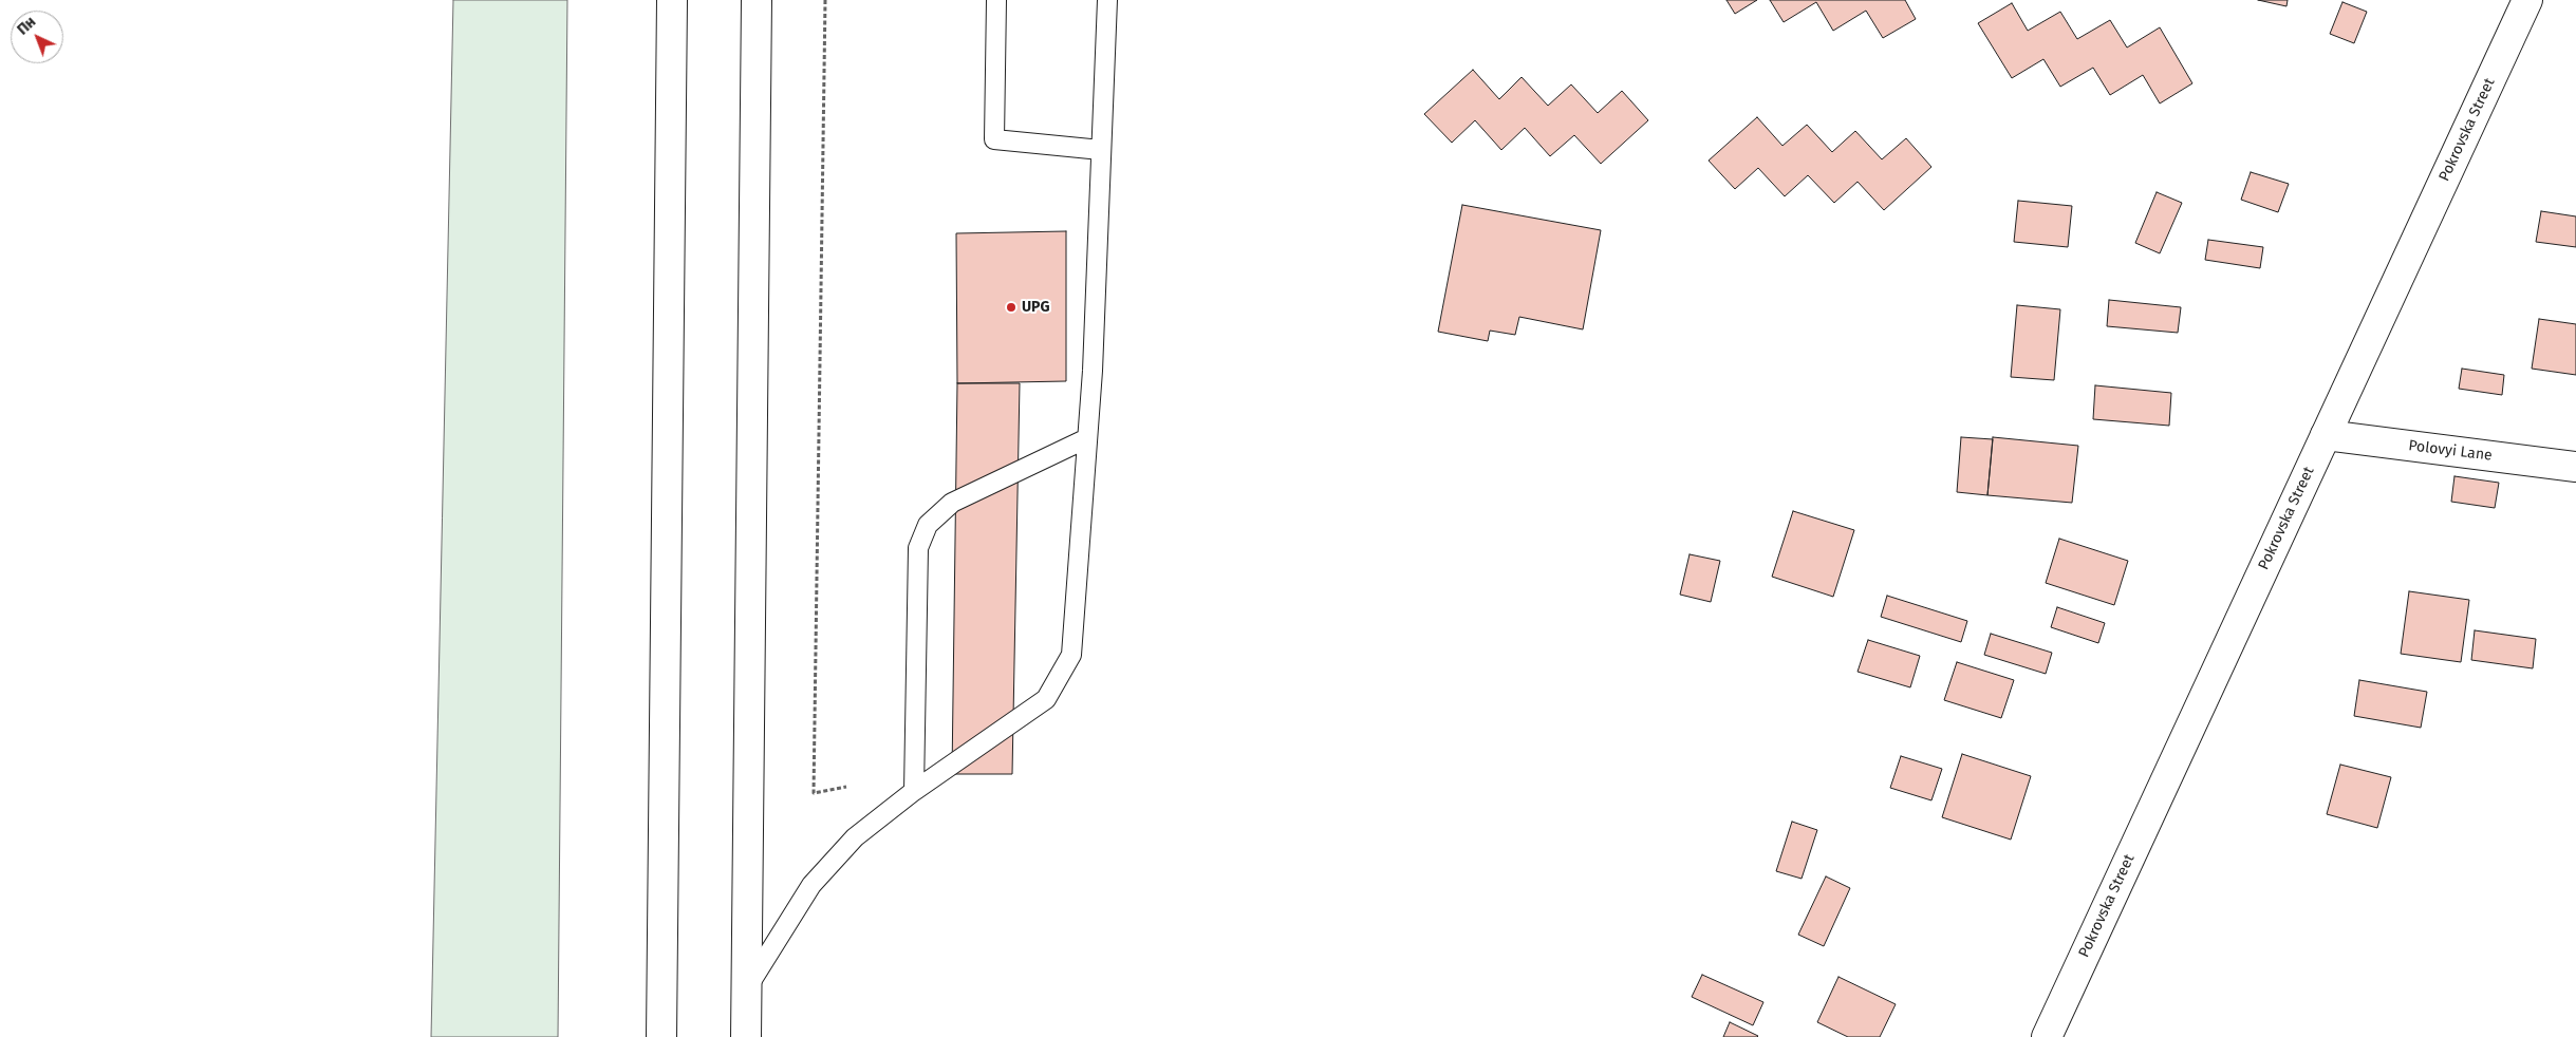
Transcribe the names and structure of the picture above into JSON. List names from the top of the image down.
{
  "streets": {
    "main road": ["Pokrovska Street", "Polovyi Lane"]
  },
  "crossings": [
    ["Pokrovska Street", "Polovyi Lane"]
  ],
  "places": ["UPG"],
  "north": "top left"
}
